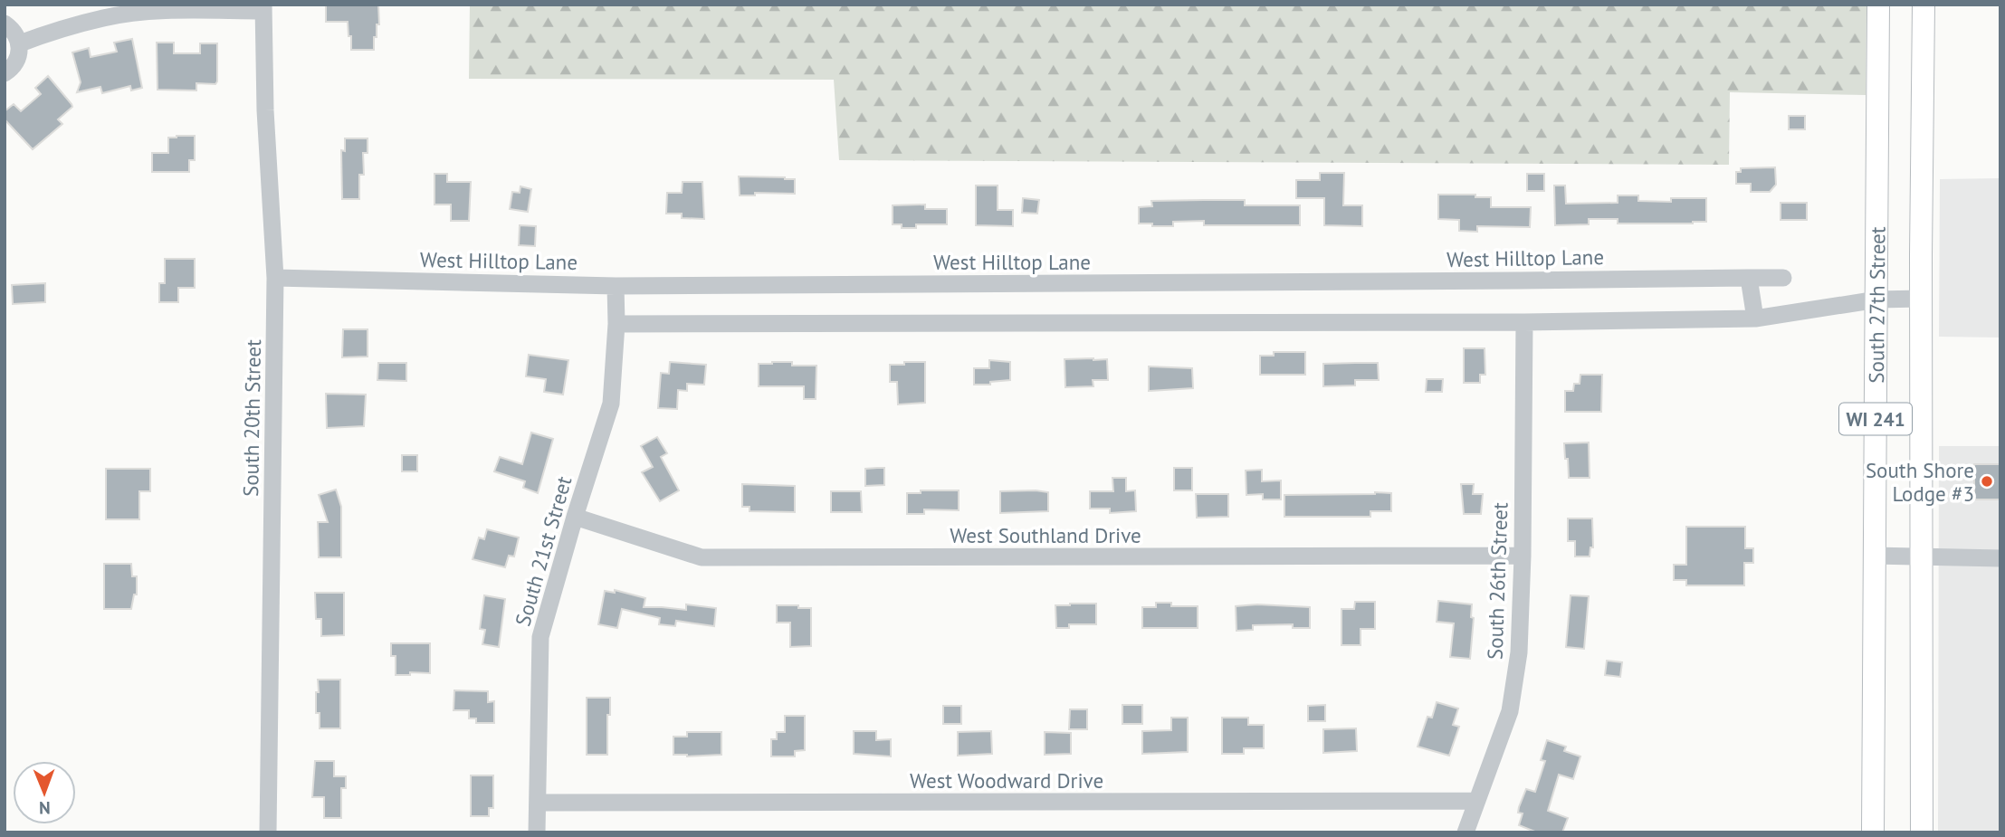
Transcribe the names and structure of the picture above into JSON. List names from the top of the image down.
{
  "streets": {
    "main road": ["South 27th Street", "WI 241"],
    "street": [
      "West Hilltop Lane",
      "South 20th Street",
      "West Southland Drive",
      "South 21st Street",
      "South 26th Street",
      "West Woodward Drive"
    ]
  },
  "crossings": [
    ["West Hilltop Lane", "South 20th Street"],
    ["West Hilltop Lane", "South 21st Street"],
    ["West Southland Drive", "South 21st Street"],
    ["West Southland Drive", "South 26th Street"],
    ["South 21st Street", "West Woodward Drive"],
    ["South 26th Street", "West Woodward Drive"]
  ],
  "places": ["South Shore Lodge #3"],
  "north": "bottom"
}
